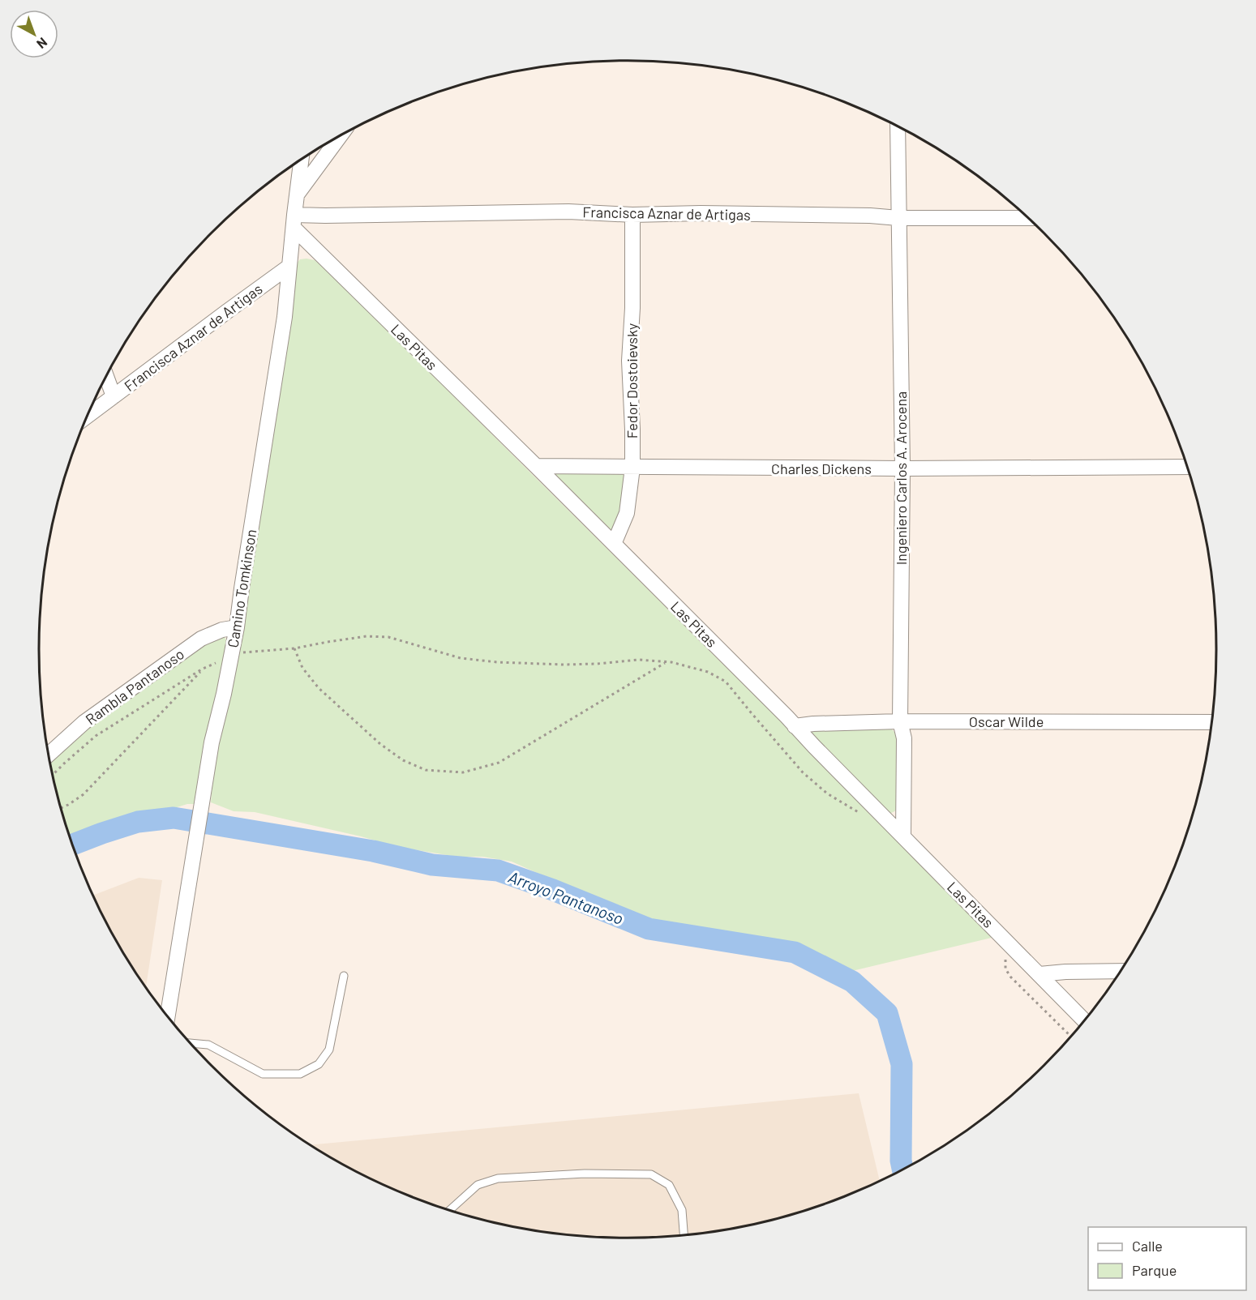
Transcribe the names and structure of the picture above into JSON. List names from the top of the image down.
{
  "streets": {
    "street": [
      "Francisca Aznar de Artigas",
      "Las Pitas",
      "Fedor Dostoievsky",
      "Charles Dickens",
      "Ingeniero Carlos A. Arocena",
      "Camino Tomkinson",
      "Rambla Pantanoso",
      "Oscar Wilde"
    ]
  },
  "crossings": [
    ["Francisca Aznar de Artigas", "Las Pitas"],
    ["Francisca Aznar de Artigas", "Fedor Dostoievsky"],
    ["Francisca Aznar de Artigas", "Ingeniero Carlos A. Arocena"],
    ["Francisca Aznar de Artigas", "Camino Tomkinson"],
    ["Las Pitas", "Fedor Dostoievsky"],
    ["Las Pitas", "Charles Dickens"],
    ["Las Pitas", "Ingeniero Carlos A. Arocena"],
    ["Las Pitas", "Camino Tomkinson"],
    ["Las Pitas", "Oscar Wilde"],
    ["Fedor Dostoievsky", "Charles Dickens"],
    ["Charles Dickens", "Ingeniero Carlos A. Arocena"],
    ["Ingeniero Carlos A. Arocena", "Oscar Wilde"],
    ["Camino Tomkinson", "Rambla Pantanoso"]
  ],
  "water": ["Arroyo Pantanoso"],
  "legend": ["Calle", "Parque"],
  "north": "bottom right"
}
